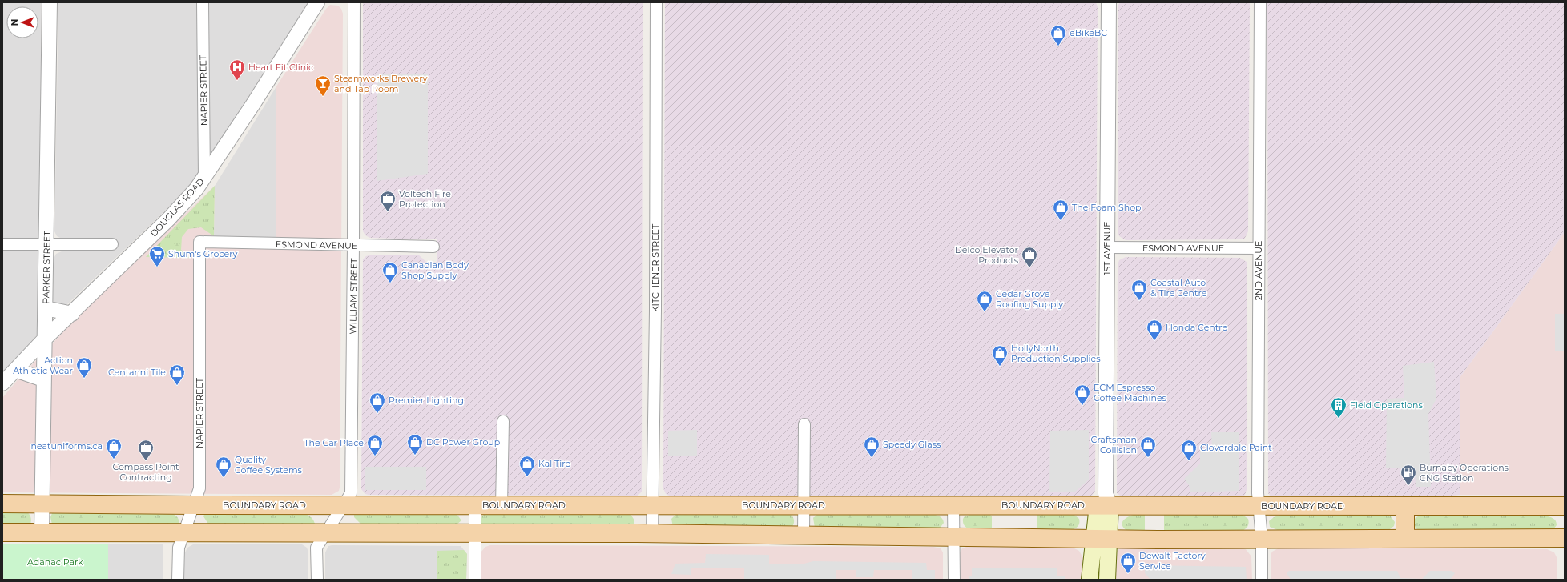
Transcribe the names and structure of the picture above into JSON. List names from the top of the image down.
{
  "streets": {
    "main road": ["BOUNDARY ROAD"],
    "street": [
      "NAPIER STREET",
      "DOUGLAS ROAD",
      "ESMOND AVENUE",
      "1ST AVENUE",
      "PARKER STREET",
      "KITCHENER STREET",
      "2ND AVENUE",
      "WILLIAM STREET"
    ]
  },
  "crossings": [
    ["NAPIER STREET", "DOUGLAS ROAD"],
    ["NAPIER STREET", "ESMOND AVENUE"],
    ["NAPIER STREET", "BOUNDARY ROAD"],
    ["DOUGLAS ROAD", "PARKER STREET"],
    ["ESMOND AVENUE", "1ST AVENUE"],
    ["ESMOND AVENUE", "2ND AVENUE"],
    ["ESMOND AVENUE", "WILLIAM STREET"],
    ["1ST AVENUE", "BOUNDARY ROAD"],
    ["PARKER STREET", "BOUNDARY ROAD"],
    ["KITCHENER STREET", "BOUNDARY ROAD"],
    ["2ND AVENUE", "BOUNDARY ROAD"],
    ["WILLIAM STREET", "BOUNDARY ROAD"]
  ],
  "parks": ["Adanac Park"],
  "places": {
    "shop": [
      "eBikeBC",
      "The Foam Shop",
      "Canadian Body Shop Supply",
      "Coastal Auto & Tire Centre",
      "Cedar Grove Roofing Supply",
      "Honda Centre",
      "HollyNorth Production Supplies",
      "Action Athletic Wear",
      "Centanni Tile",
      "ECM Espresso Coffee Machines",
      "Premier Lighting",
      "DC Power Group",
      "The Car Place",
      "Speedy Glass",
      "Craftsman Collision",
      "neatuniforms.ca",
      "Cloverdale Paint",
      "Kal Tire",
      "Quality Coffee Systems",
      "Dewalt Factory Service"
    ],
    "hospital": ["Heart Fit Clinic"],
    "bar": ["Steamworks Brewery and Tap Room"],
    "office": ["Voltech Fire Protection", "Delco Elevator Products", "Compass Point Contracting"],
    "supermarket": ["Shum's Grocery"],
    "building": ["Field Operations"],
    "fuel station": ["Burnaby Operations CNG Station"]
  },
  "north": "left"
}
